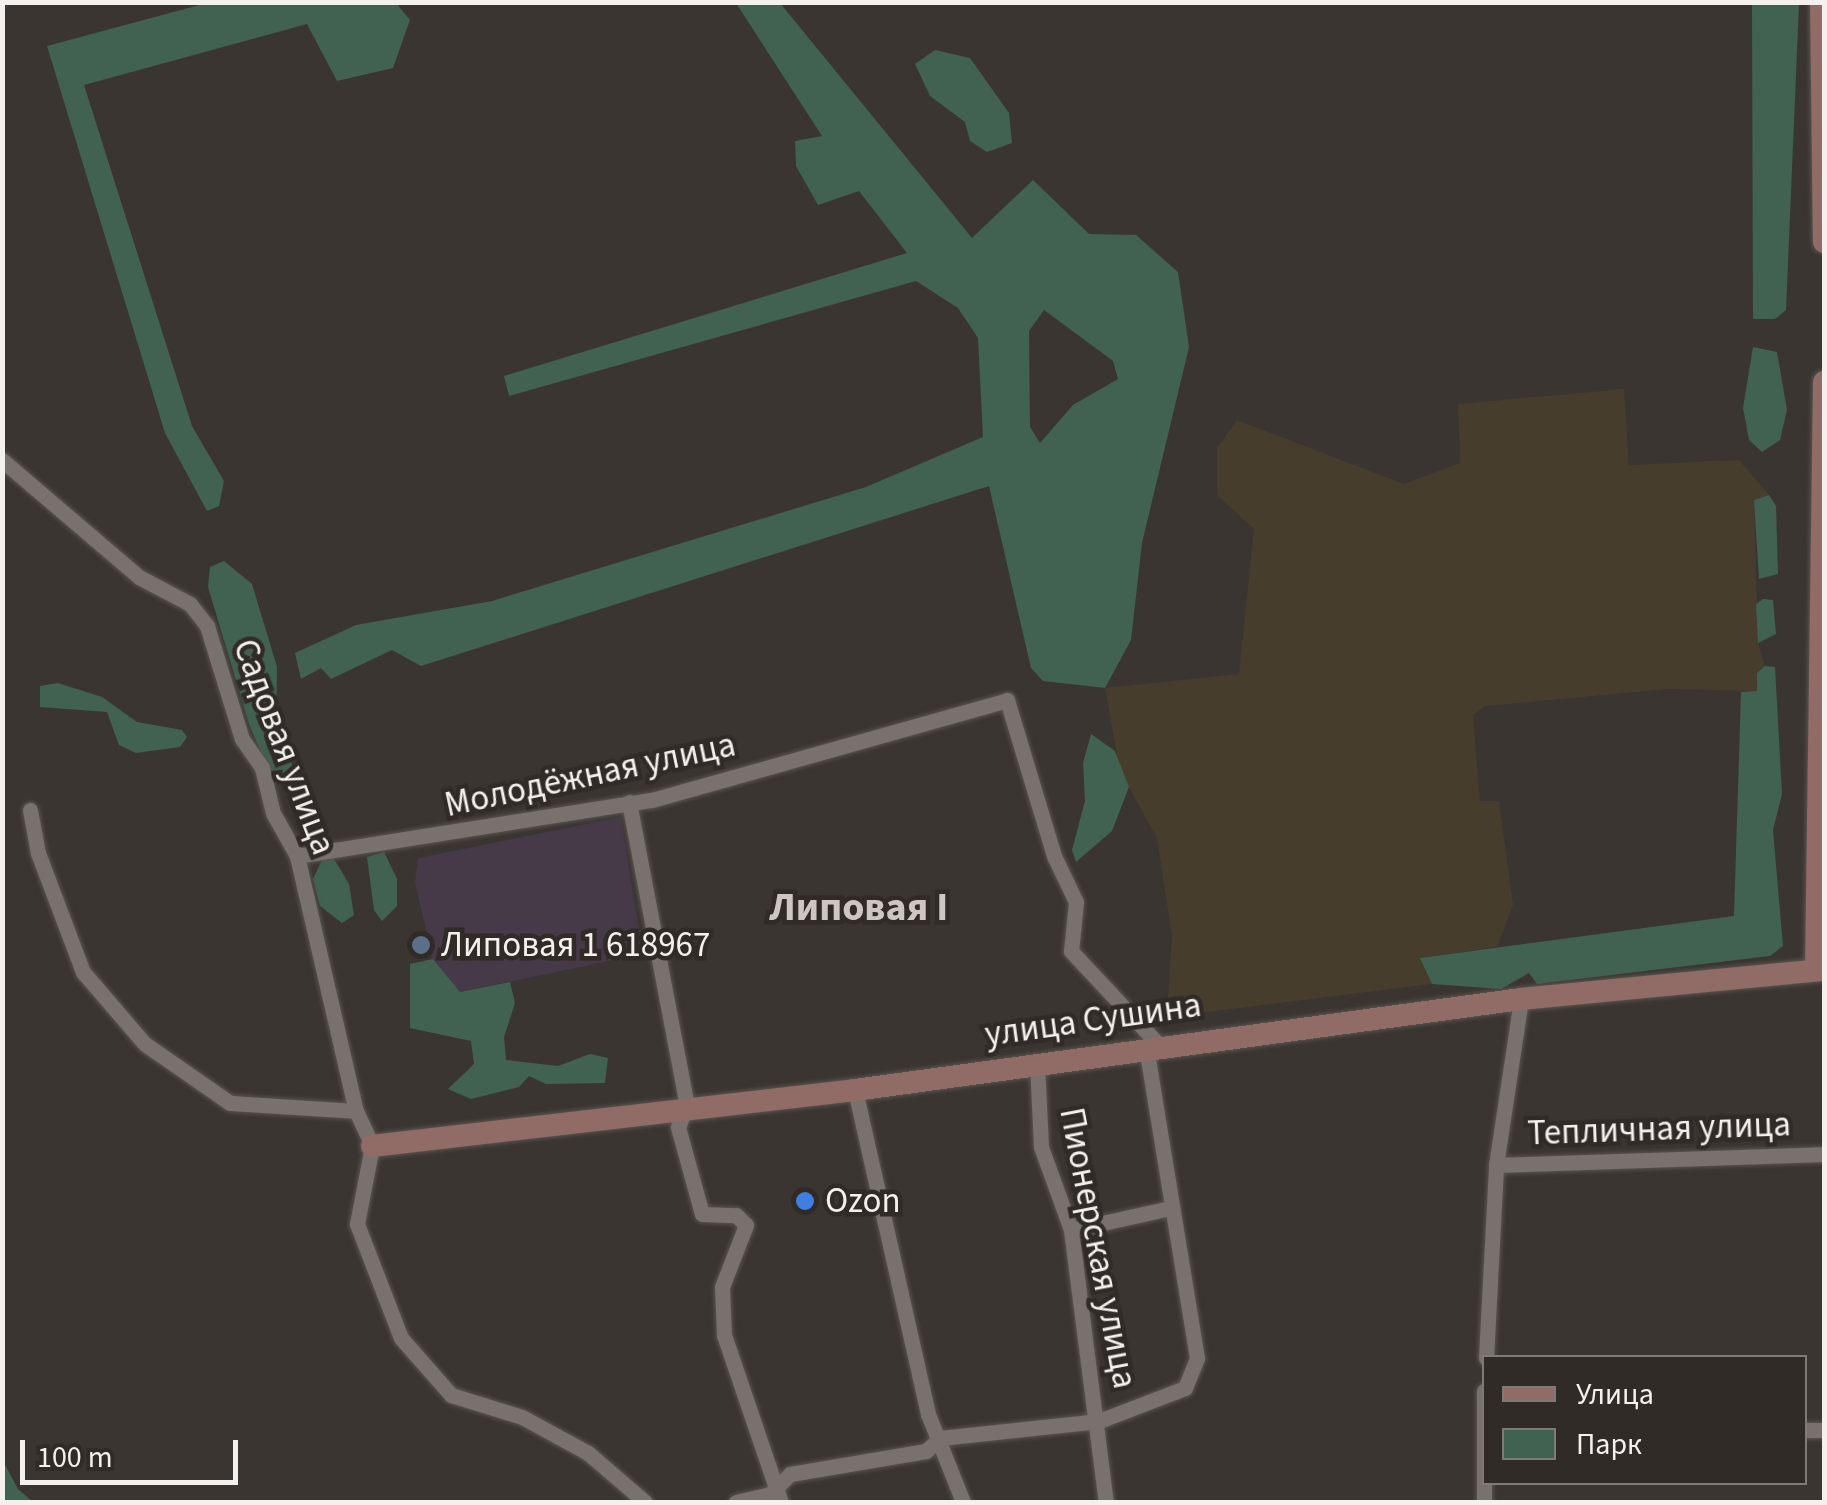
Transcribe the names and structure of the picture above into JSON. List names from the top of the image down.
{
  "streets": {
    "street": [
      "Садовая улица",
      "Молодёжная улица",
      "улица Сушина",
      "Тепличная улица",
      "Пионерская улица"
    ]
  },
  "crossings": [
    ["Садовая улица", "Молодёжная улица"],
    ["Садовая улица", "улица Сушина"],
    ["Молодёжная улица", "улица Сушина"],
    ["улица Сушина", "Пионерская улица"]
  ],
  "districts": ["Липовая I"],
  "places": ["Липовая 1 618967", "Ozon"],
  "legend": ["Улица", "Парк"],
  "scale_bar": "100 m"
}
